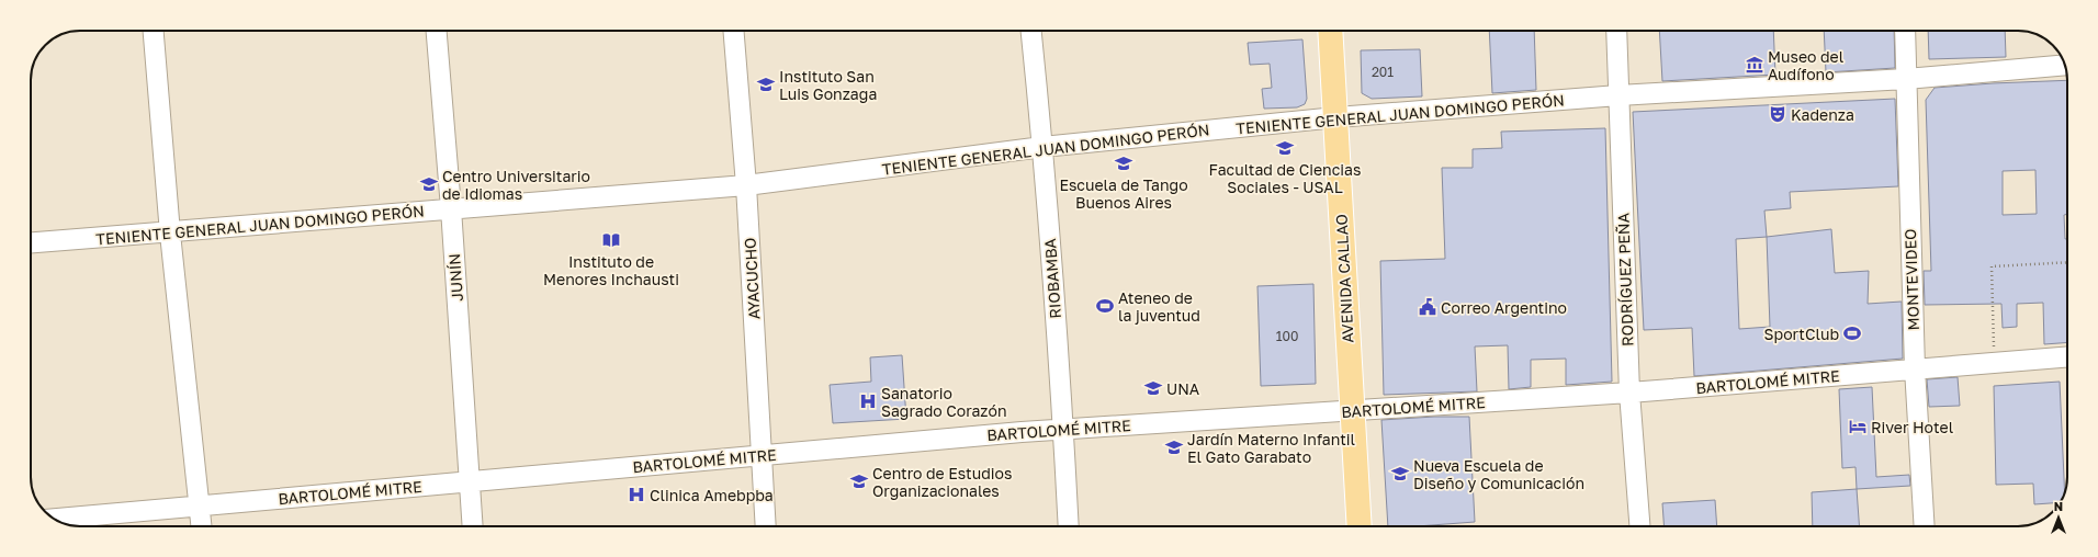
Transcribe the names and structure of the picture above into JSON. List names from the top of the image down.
{
  "streets": {
    "main road": ["AVENIDA CALLAO"],
    "street": [
      "TENIENTE GENERAL JUAN DOMINGO PERÓN",
      "JUNÍN",
      "AYACUCHO",
      "RIOBAMBA",
      "RODRÍGUEZ PEÑA",
      "MONTEVIDEO",
      "BARTOLOMÉ MITRE"
    ]
  },
  "crossings": [
    ["TENIENTE GENERAL JUAN DOMINGO PERÓN", "JUNÍN"],
    ["TENIENTE GENERAL JUAN DOMINGO PERÓN", "AYACUCHO"],
    ["TENIENTE GENERAL JUAN DOMINGO PERÓN", "RIOBAMBA"],
    ["TENIENTE GENERAL JUAN DOMINGO PERÓN", "AVENIDA CALLAO"],
    ["TENIENTE GENERAL JUAN DOMINGO PERÓN", "RODRÍGUEZ PEÑA"],
    ["TENIENTE GENERAL JUAN DOMINGO PERÓN", "MONTEVIDEO"],
    ["JUNÍN", "BARTOLOMÉ MITRE"],
    ["AYACUCHO", "BARTOLOMÉ MITRE"],
    ["RIOBAMBA", "BARTOLOMÉ MITRE"],
    ["AVENIDA CALLAO", "BARTOLOMÉ MITRE"],
    ["RODRÍGUEZ PEÑA", "BARTOLOMÉ MITRE"],
    ["MONTEVIDEO", "BARTOLOMÉ MITRE"]
  ],
  "places": {
    "museum": ["Museo del Audífono"],
    "school or university": [
      "Instituto San Luis Gonzaga",
      "Facultad de Ciencias Sociales - USAL",
      "Escuela de Tango Buenos Aires",
      "Centro Universitario de Idiomas",
      "UNA",
      "Jardín Materno Infantil El Gato Garabato",
      "Nueva Escuela de Diseño y Comunicación",
      "Centro de Estudios Organizacionales"
    ],
    "theatre": ["Kadenza"],
    "library": ["Instituto de Menores Inchausti"],
    "sports": ["Ateneo de la juventud", "SportClub"],
    "public building": ["Correo Argentino"],
    "hospital": ["Sanatorio Sagrado Corazón", "Clinica Amebpba"],
    "hotel": ["River Hotel"]
  },
  "house_numbers": ["201", "100"],
  "north": "top"
}
